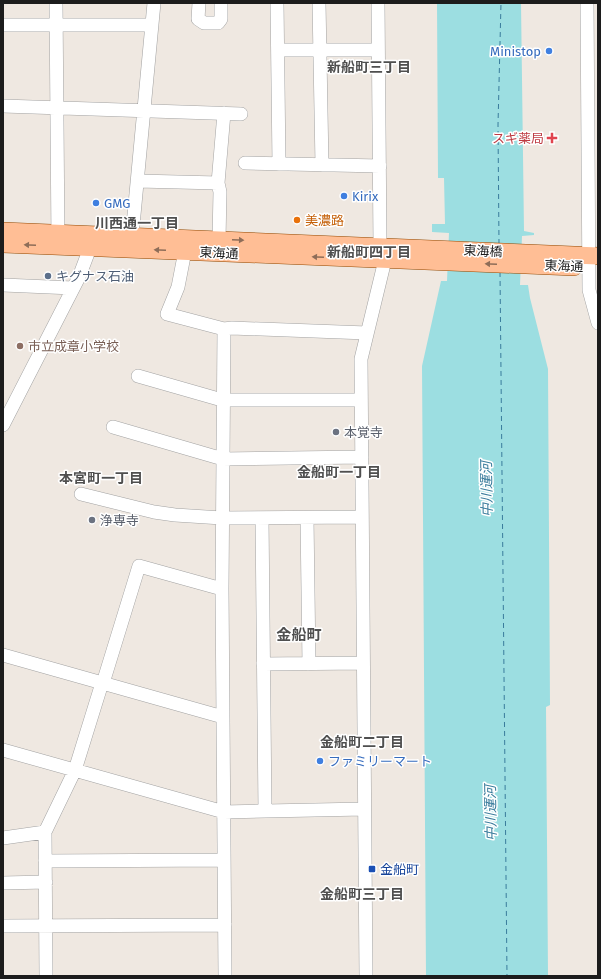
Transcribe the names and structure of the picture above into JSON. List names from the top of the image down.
{
  "streets": {
    "main road": ["東海橋", "東海通"]
  },
  "crossings": [
    ["東海橋", "東海通"]
  ],
  "districts": [
    "新船町三丁目",
    "川西通一丁目",
    "新船町四丁目",
    "金船町一丁目",
    "本宮町一丁目",
    "金船町",
    "金船町二丁目",
    "金船町三丁目"
  ],
  "water": ["中川運河"],
  "places": {
    "other": [
      "Ministop",
      "Kirix",
      "GMG",
      "美濃路",
      "キグナス石油",
      "市立成章小学校",
      "本覚寺",
      "浄専寺",
      "ファミリーマート"
    ],
    "health": ["スギ薬局"],
    "transit": ["金船町"]
  }
}
